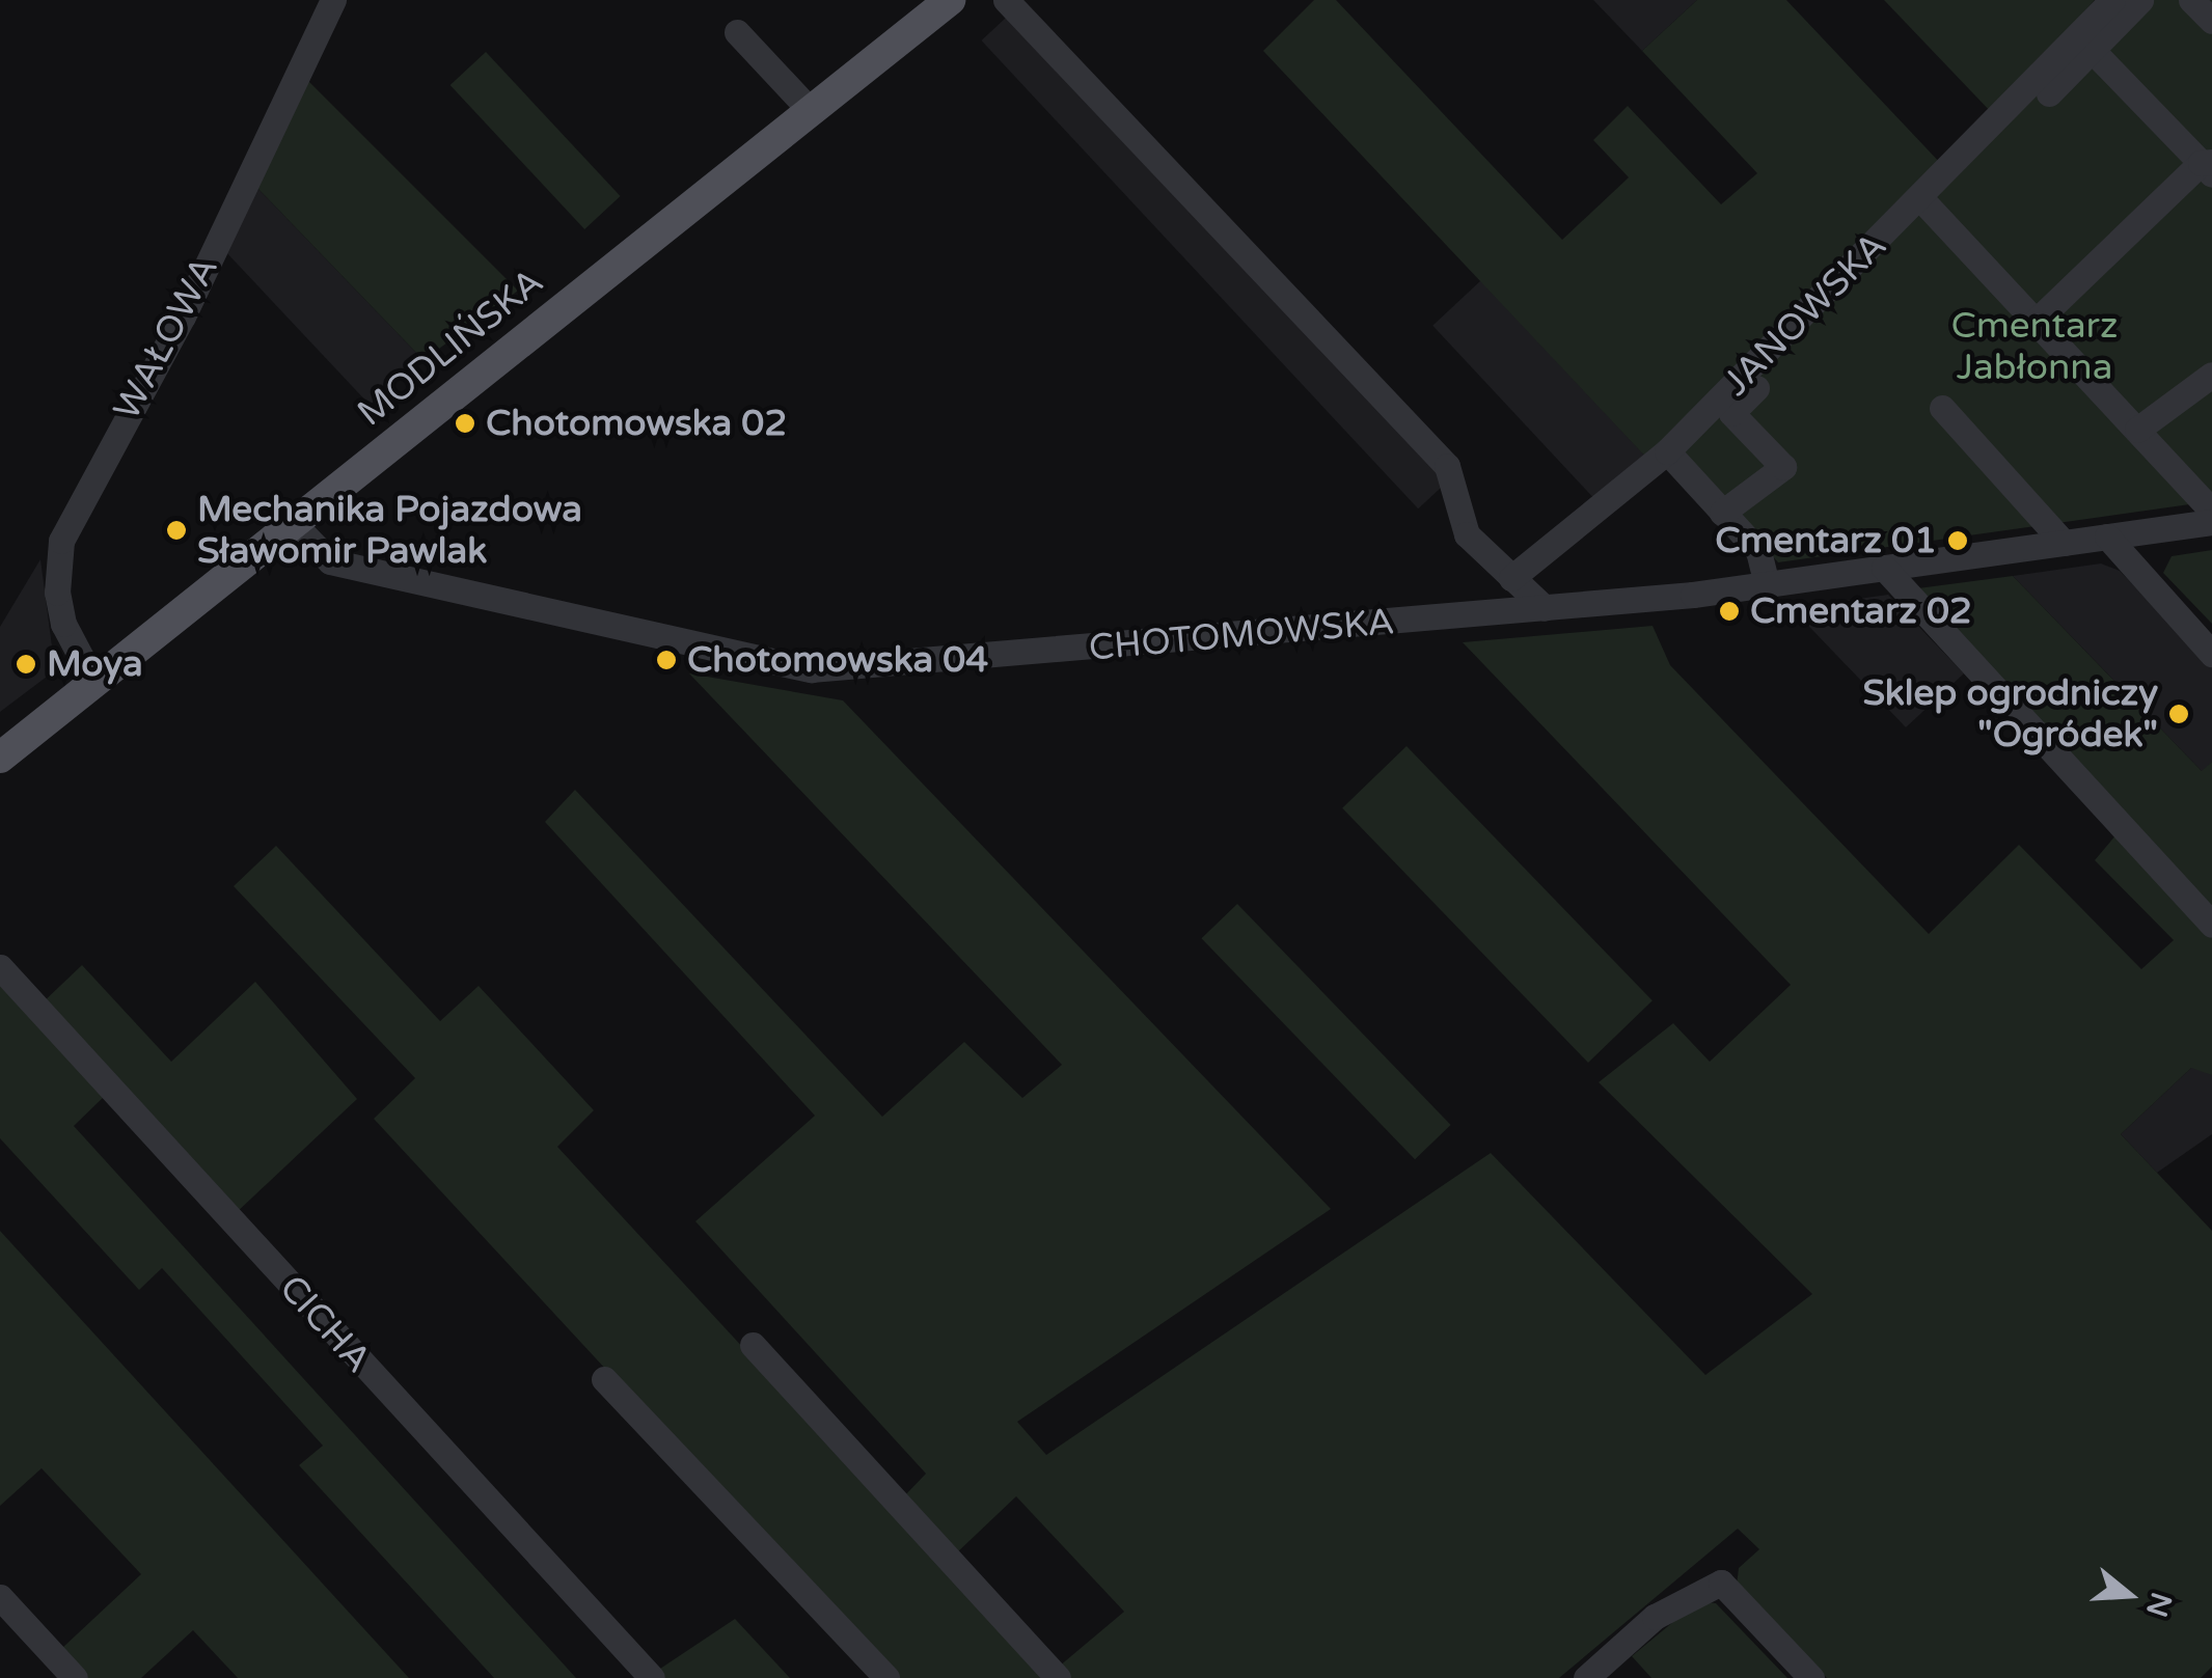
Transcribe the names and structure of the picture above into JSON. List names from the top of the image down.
{
  "streets": {
    "main road": ["MODLIŃSKA"],
    "street": [
      "JANOWSKA",
      "WAŁOWA",
      "CHOTOMOWSKA",
      "CICHA"
    ]
  },
  "crossings": [
    ["WAŁOWA", "MODLIŃSKA"],
    ["MODLIŃSKA", "CHOTOMOWSKA"]
  ],
  "parks": ["Cmentarz Jabłonna"],
  "places": [
    "Chotomowska 02",
    "Mechanika Pojazdowa Sławomir Pawlak",
    "Cmentarz 01",
    "Cmentarz 02",
    "Chotomowska 04",
    "Moya",
    "Sklep ogrodniczy \"Ogródek\""
  ],
  "north": "right"
}
